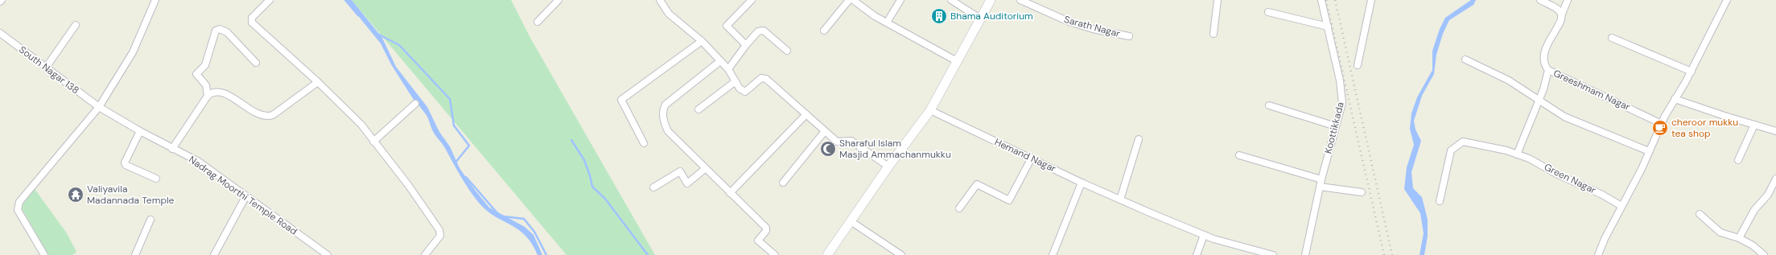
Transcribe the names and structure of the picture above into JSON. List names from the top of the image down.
{
  "streets": {
    "street": [
      "Sarath Nagar",
      "South Nagar 138",
      "Greeshmam Nagar",
      "Koottikkada",
      "Hemand Nagar",
      "Green Nagar",
      "Nadrag Moorthi Temple Road"
    ]
  },
  "crossings": [
    ["South Nagar 138", "Nadrag Moorthi Temple Road"]
  ],
  "places": {
    "building": ["Bhama Auditorium"],
    "cafe": ["cheroor mukku tea shop"],
    "mosque": ["Sharaful Islam Masjid Ammachanmukku"],
    "temple": ["Valiyavila Madannada Temple"]
  }
}
